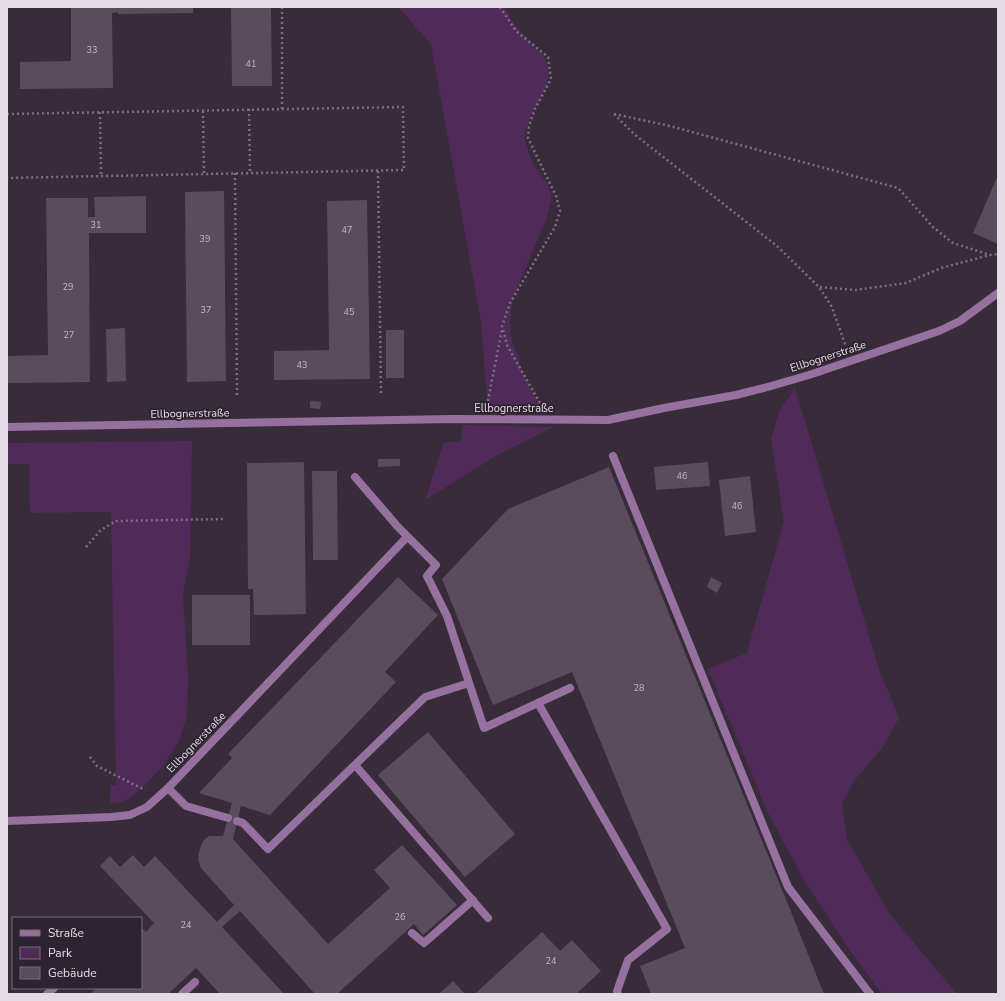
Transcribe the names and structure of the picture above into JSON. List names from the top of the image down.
{
  "streets": {
    "street": ["Ellbognerstraße"]
  },
  "house_numbers": [
    "33",
    "41",
    "31",
    "47",
    "39",
    "29",
    "37",
    "45",
    "27",
    "43",
    "46",
    "46",
    "28",
    "26",
    "24",
    "24"
  ],
  "legend": ["Straße", "Park", "Gebäude"]
}
